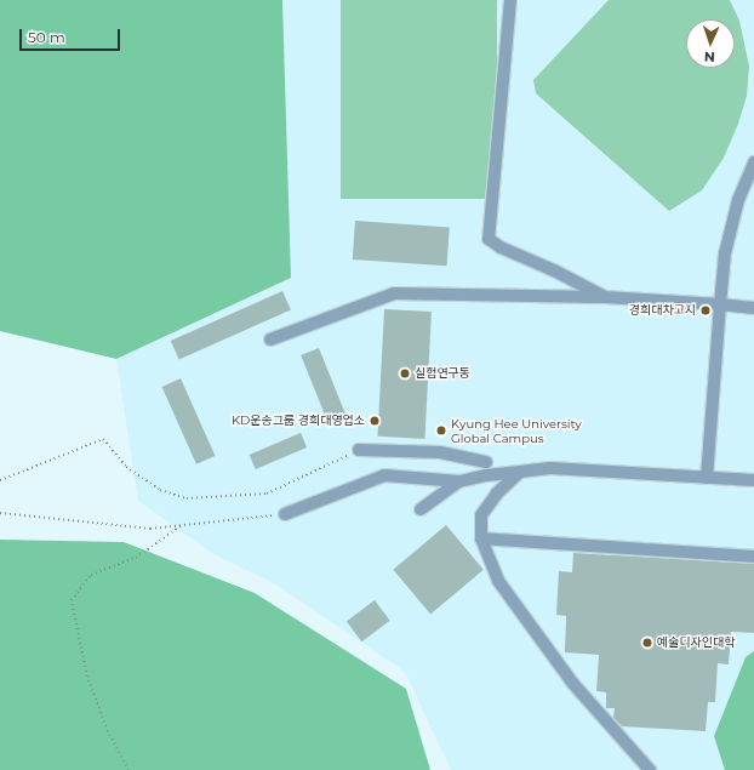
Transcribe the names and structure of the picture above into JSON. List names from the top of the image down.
{
  "places": [
    "경희대차고지",
    "실험연구동",
    "KD운송그룹 경희대영업소",
    "Kyung Hee University Global Campus",
    "예술디자인대학"
  ],
  "scale_bar": "50 m",
  "north": "bottom"
}
